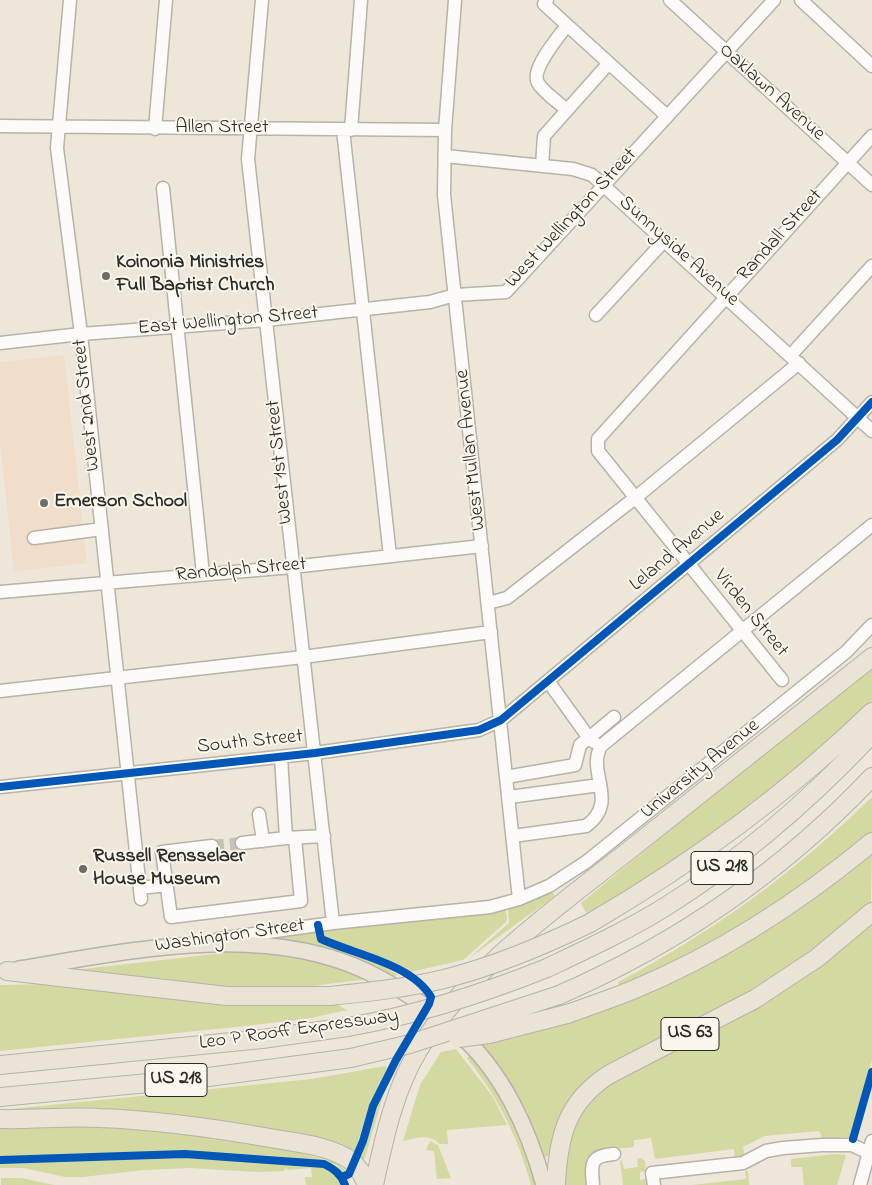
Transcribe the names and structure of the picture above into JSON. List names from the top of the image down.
{
  "streets": {
    "highway": ["US 218", "Leo P Rooff Expressway", "US 63"],
    "main road": ["Washington Street"],
    "street": [
      "Oaklawn Avenue",
      "Allen Street",
      "West Wellington Street",
      "Randall Street",
      "Sunnyside Avenue",
      "East Wellington Street",
      "West 2nd Street",
      "West Mullan Avenue",
      "West 1st Street",
      "Leland Avenue",
      "Randolph Street",
      "Virden Street",
      "South Street",
      "University Avenue"
    ]
  },
  "crossings": [
    ["Oaklawn Avenue", "West Wellington Street"],
    ["Oaklawn Avenue", "Randall Street"],
    ["Allen Street", "West 2nd Street"],
    ["Allen Street", "West Mullan Avenue"],
    ["Allen Street", "West 1st Street"],
    ["West Wellington Street", "Sunnyside Avenue"],
    ["West Wellington Street", "East Wellington Street"],
    ["West Wellington Street", "West Mullan Avenue"],
    ["Randall Street", "Sunnyside Avenue"],
    ["Randall Street", "Virden Street"],
    ["Sunnyside Avenue", "West Mullan Avenue"],
    ["Sunnyside Avenue", "Leland Avenue"],
    ["East Wellington Street", "West 2nd Street"],
    ["East Wellington Street", "West Mullan Avenue"],
    ["East Wellington Street", "West 1st Street"],
    ["West 2nd Street", "Randolph Street"],
    ["West 2nd Street", "South Street"],
    ["West Mullan Avenue", "Leland Avenue"],
    ["West Mullan Avenue", "Randolph Street"],
    ["West Mullan Avenue", "South Street"],
    ["West Mullan Avenue", "University Avenue"],
    ["West Mullan Avenue", "Washington Street"],
    ["West 1st Street", "Randolph Street"],
    ["West 1st Street", "South Street"],
    ["West 1st Street", "Washington Street"],
    ["Leland Avenue", "Virden Street"],
    ["Leland Avenue", "South Street"],
    ["University Avenue", "Washington Street"]
  ],
  "places": ["Koinonia Ministries Full Baptist Church", "Emerson School", "Russell Rensselaer House Museum"]
}
